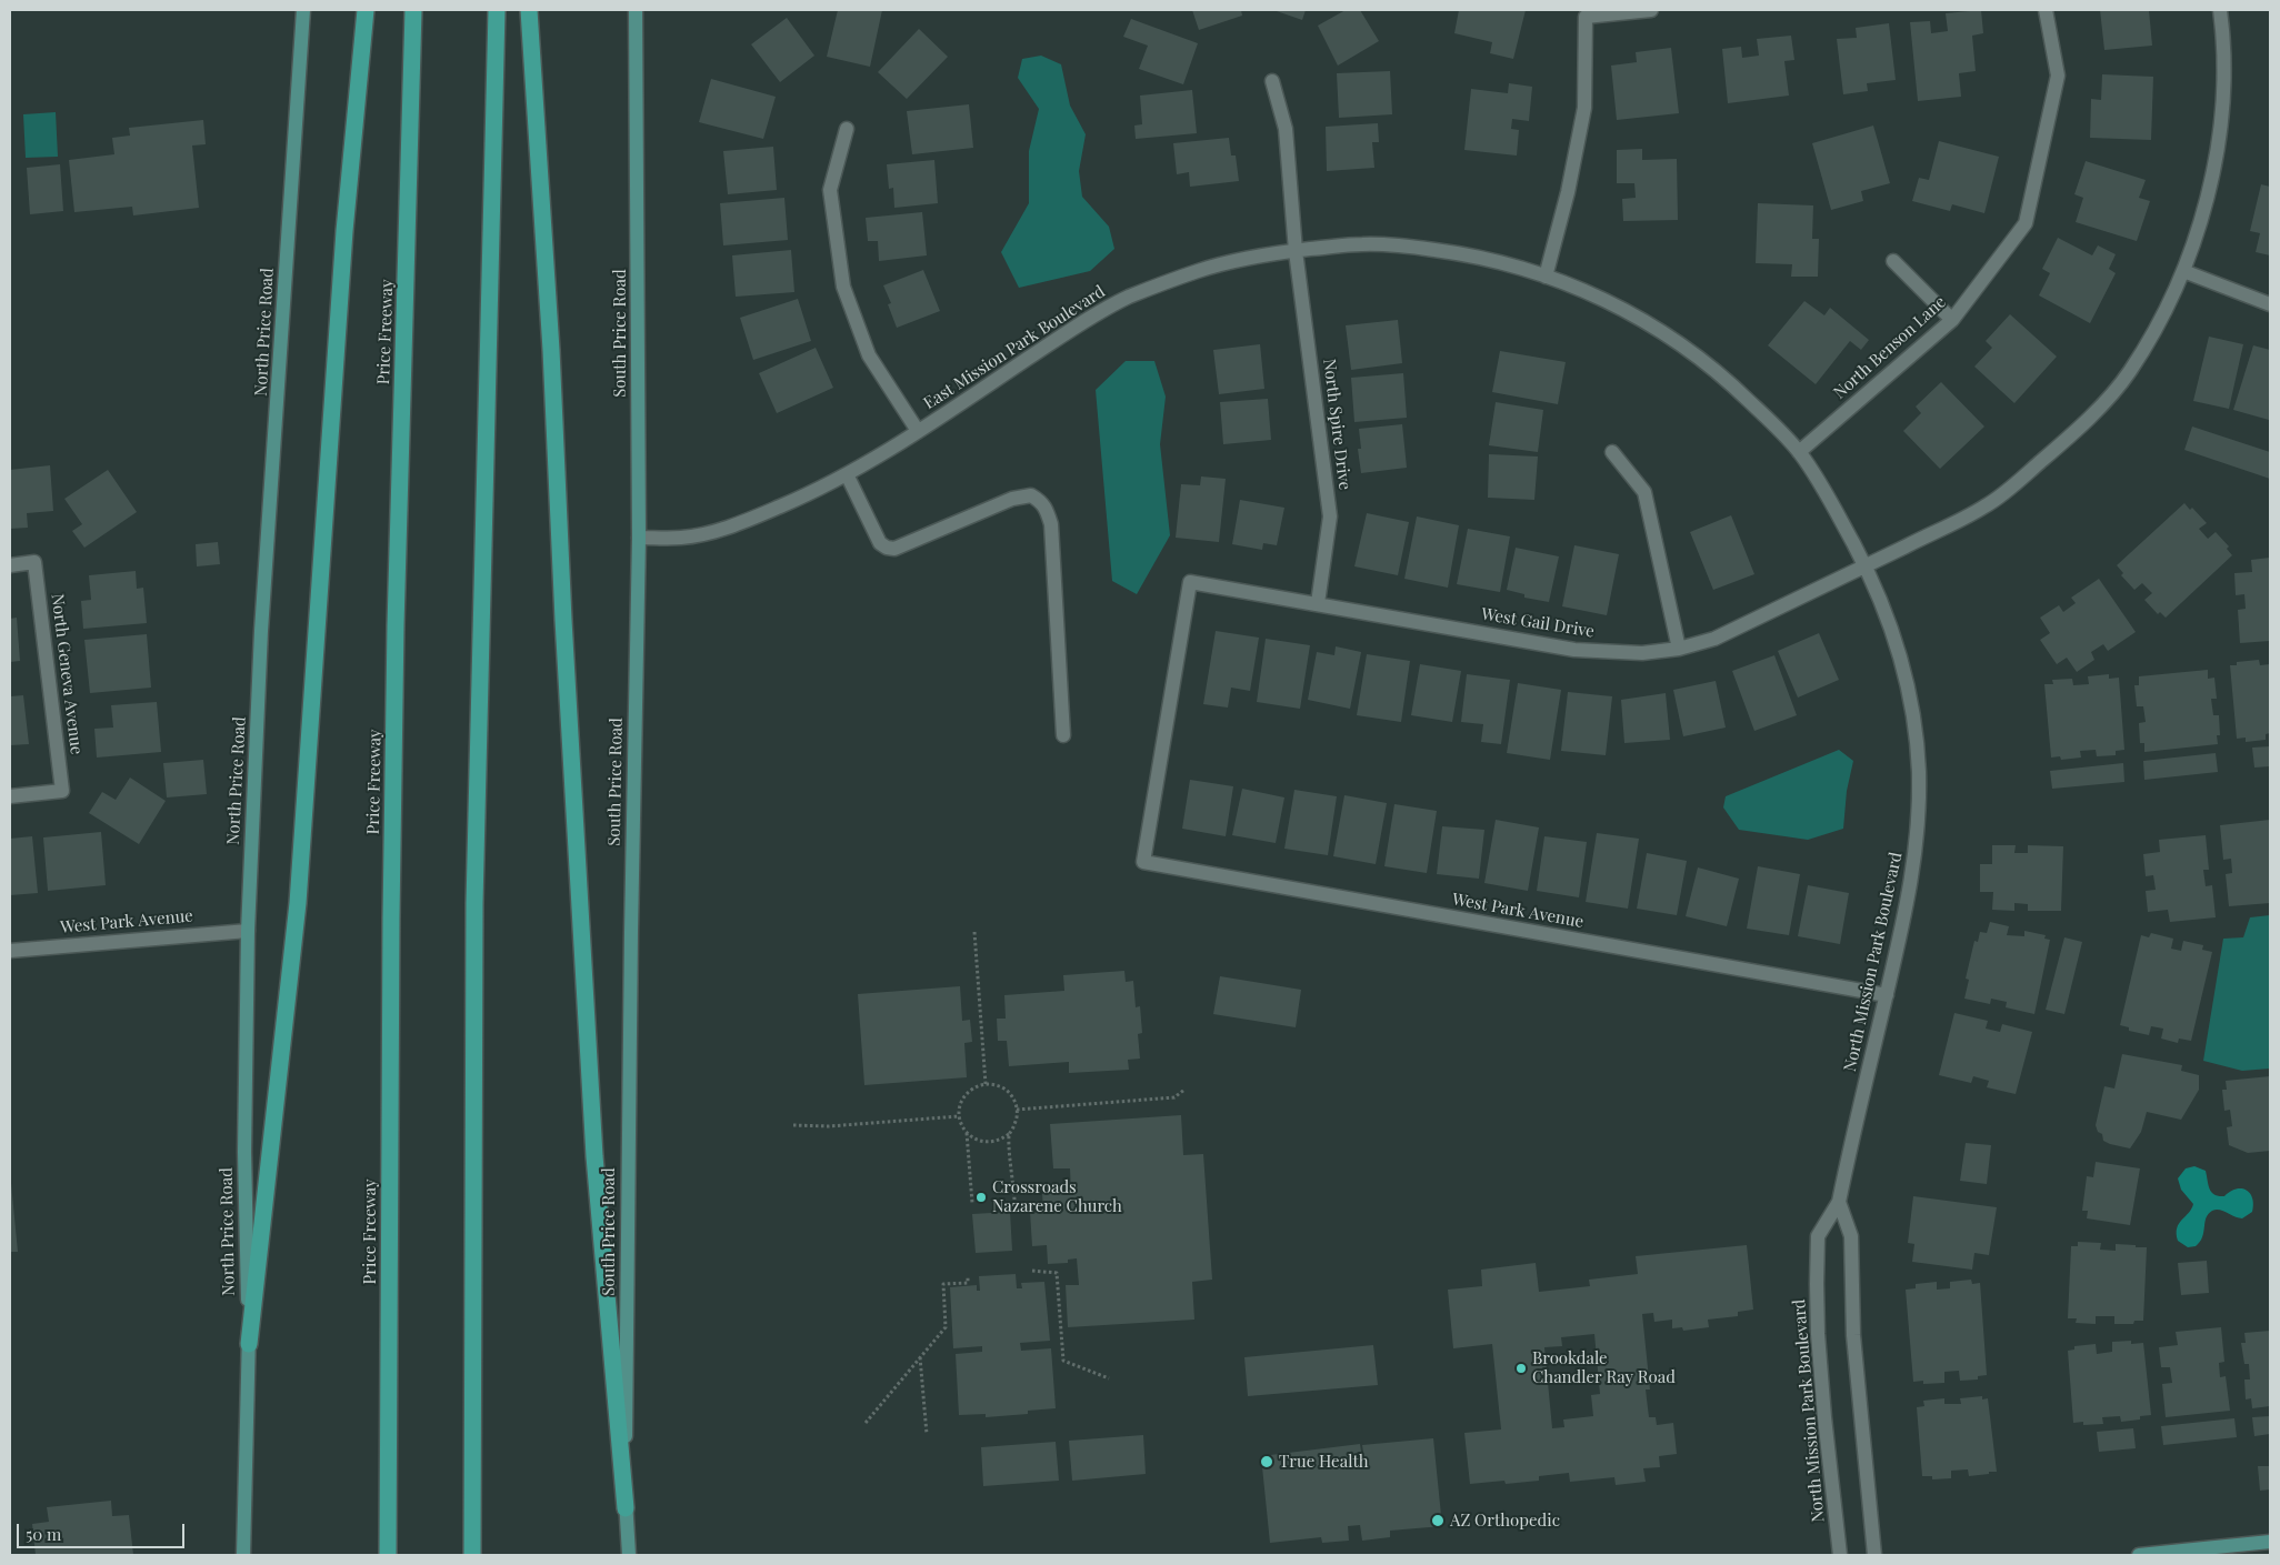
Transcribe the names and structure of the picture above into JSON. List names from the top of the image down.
{
  "streets": {
    "highway": ["Price Freeway"],
    "main road": ["North Price Road", "South Price Road"],
    "street": [
      "East Mission Park Boulevard",
      "North Benson Lane",
      "North Spire Drive",
      "West Gail Drive",
      "North Geneva Avenue",
      "West Park Avenue",
      "North Mission Park Boulevard"
    ]
  },
  "crossings": [
    ["North Price Road", "West Park Avenue"],
    ["South Price Road", "East Mission Park Boulevard"],
    ["East Mission Park Boulevard", "North Benson Lane"],
    ["East Mission Park Boulevard", "North Spire Drive"],
    ["East Mission Park Boulevard", "North Mission Park Boulevard"],
    ["North Benson Lane", "North Mission Park Boulevard"],
    ["North Spire Drive", "West Gail Drive"],
    ["West Gail Drive", "West Park Avenue"],
    ["West Gail Drive", "North Mission Park Boulevard"],
    ["West Park Avenue", "North Mission Park Boulevard"]
  ],
  "places": [
    "Crossroads Nazarene Church",
    "Brookdale Chandler Ray Road",
    "True Health",
    "AZ Orthopedic"
  ],
  "scale_bar": "50 m"
}
